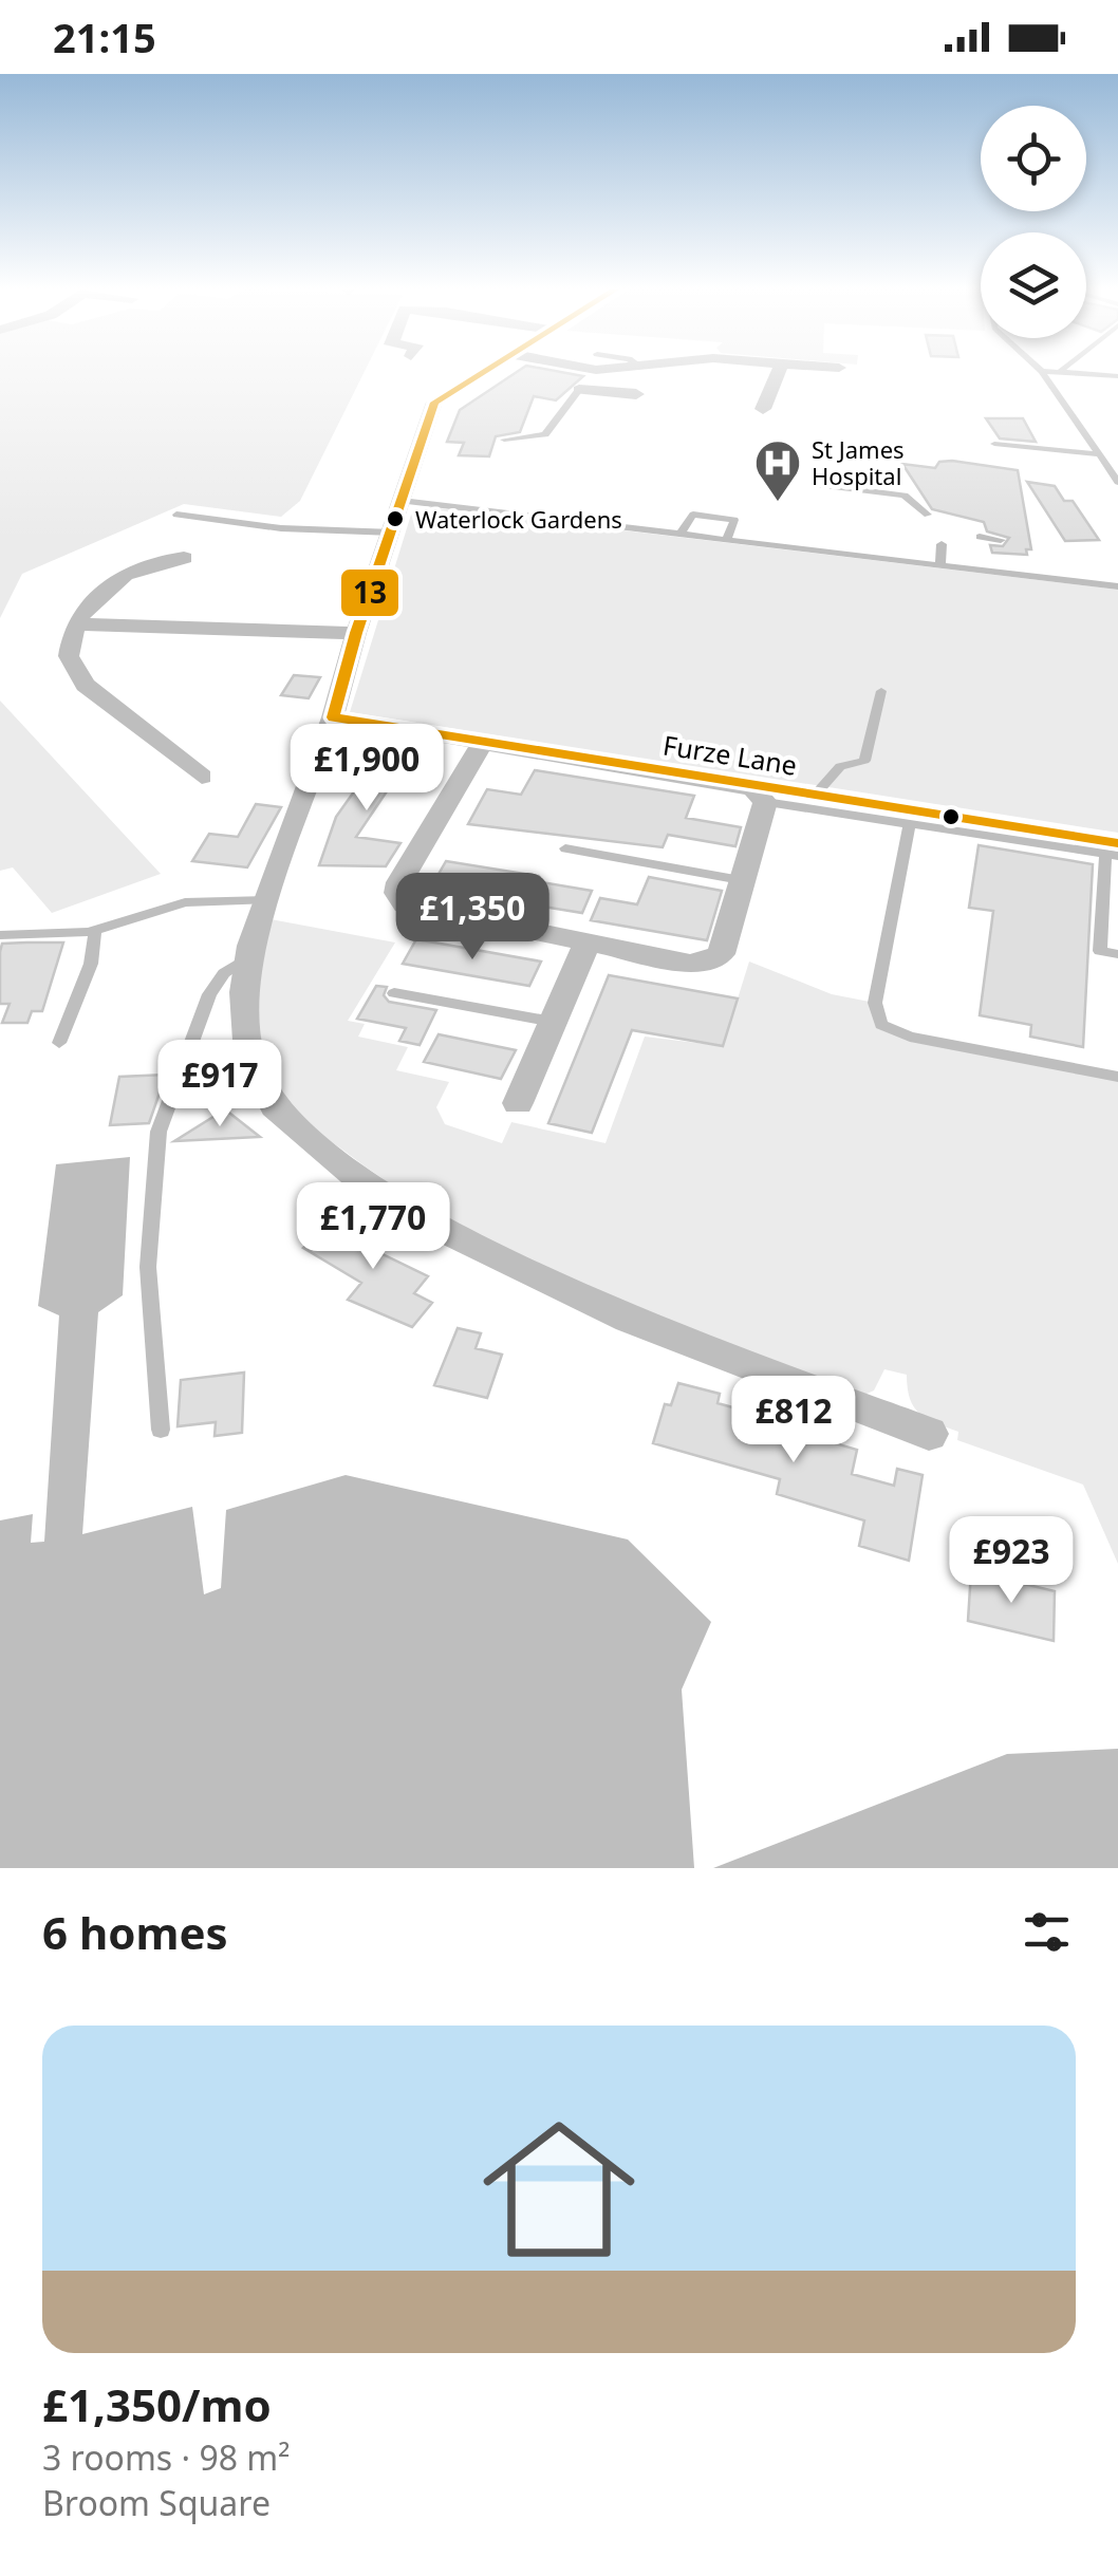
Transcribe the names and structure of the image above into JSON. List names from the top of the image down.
{
  "streets": {
    "street": ["Furze Lane"]
  },
  "places": {
    "hospital": ["St James Hospital"],
    "other": ["Waterlock Gardens"]
  },
  "lines": ["transit line 13"],
  "page": {
    "status": "21:15",
    "price": [
      "£1,900",
      "£1,350",
      "£917",
      "£1,770",
      "£812",
      "£923"
    ],
    "heading": "6 homes",
    "list": [
      {
        "name": "£1,350/mo",
        "note": "3 rooms · 98 m² · Broom Square"
      }
    ]
  }
}
